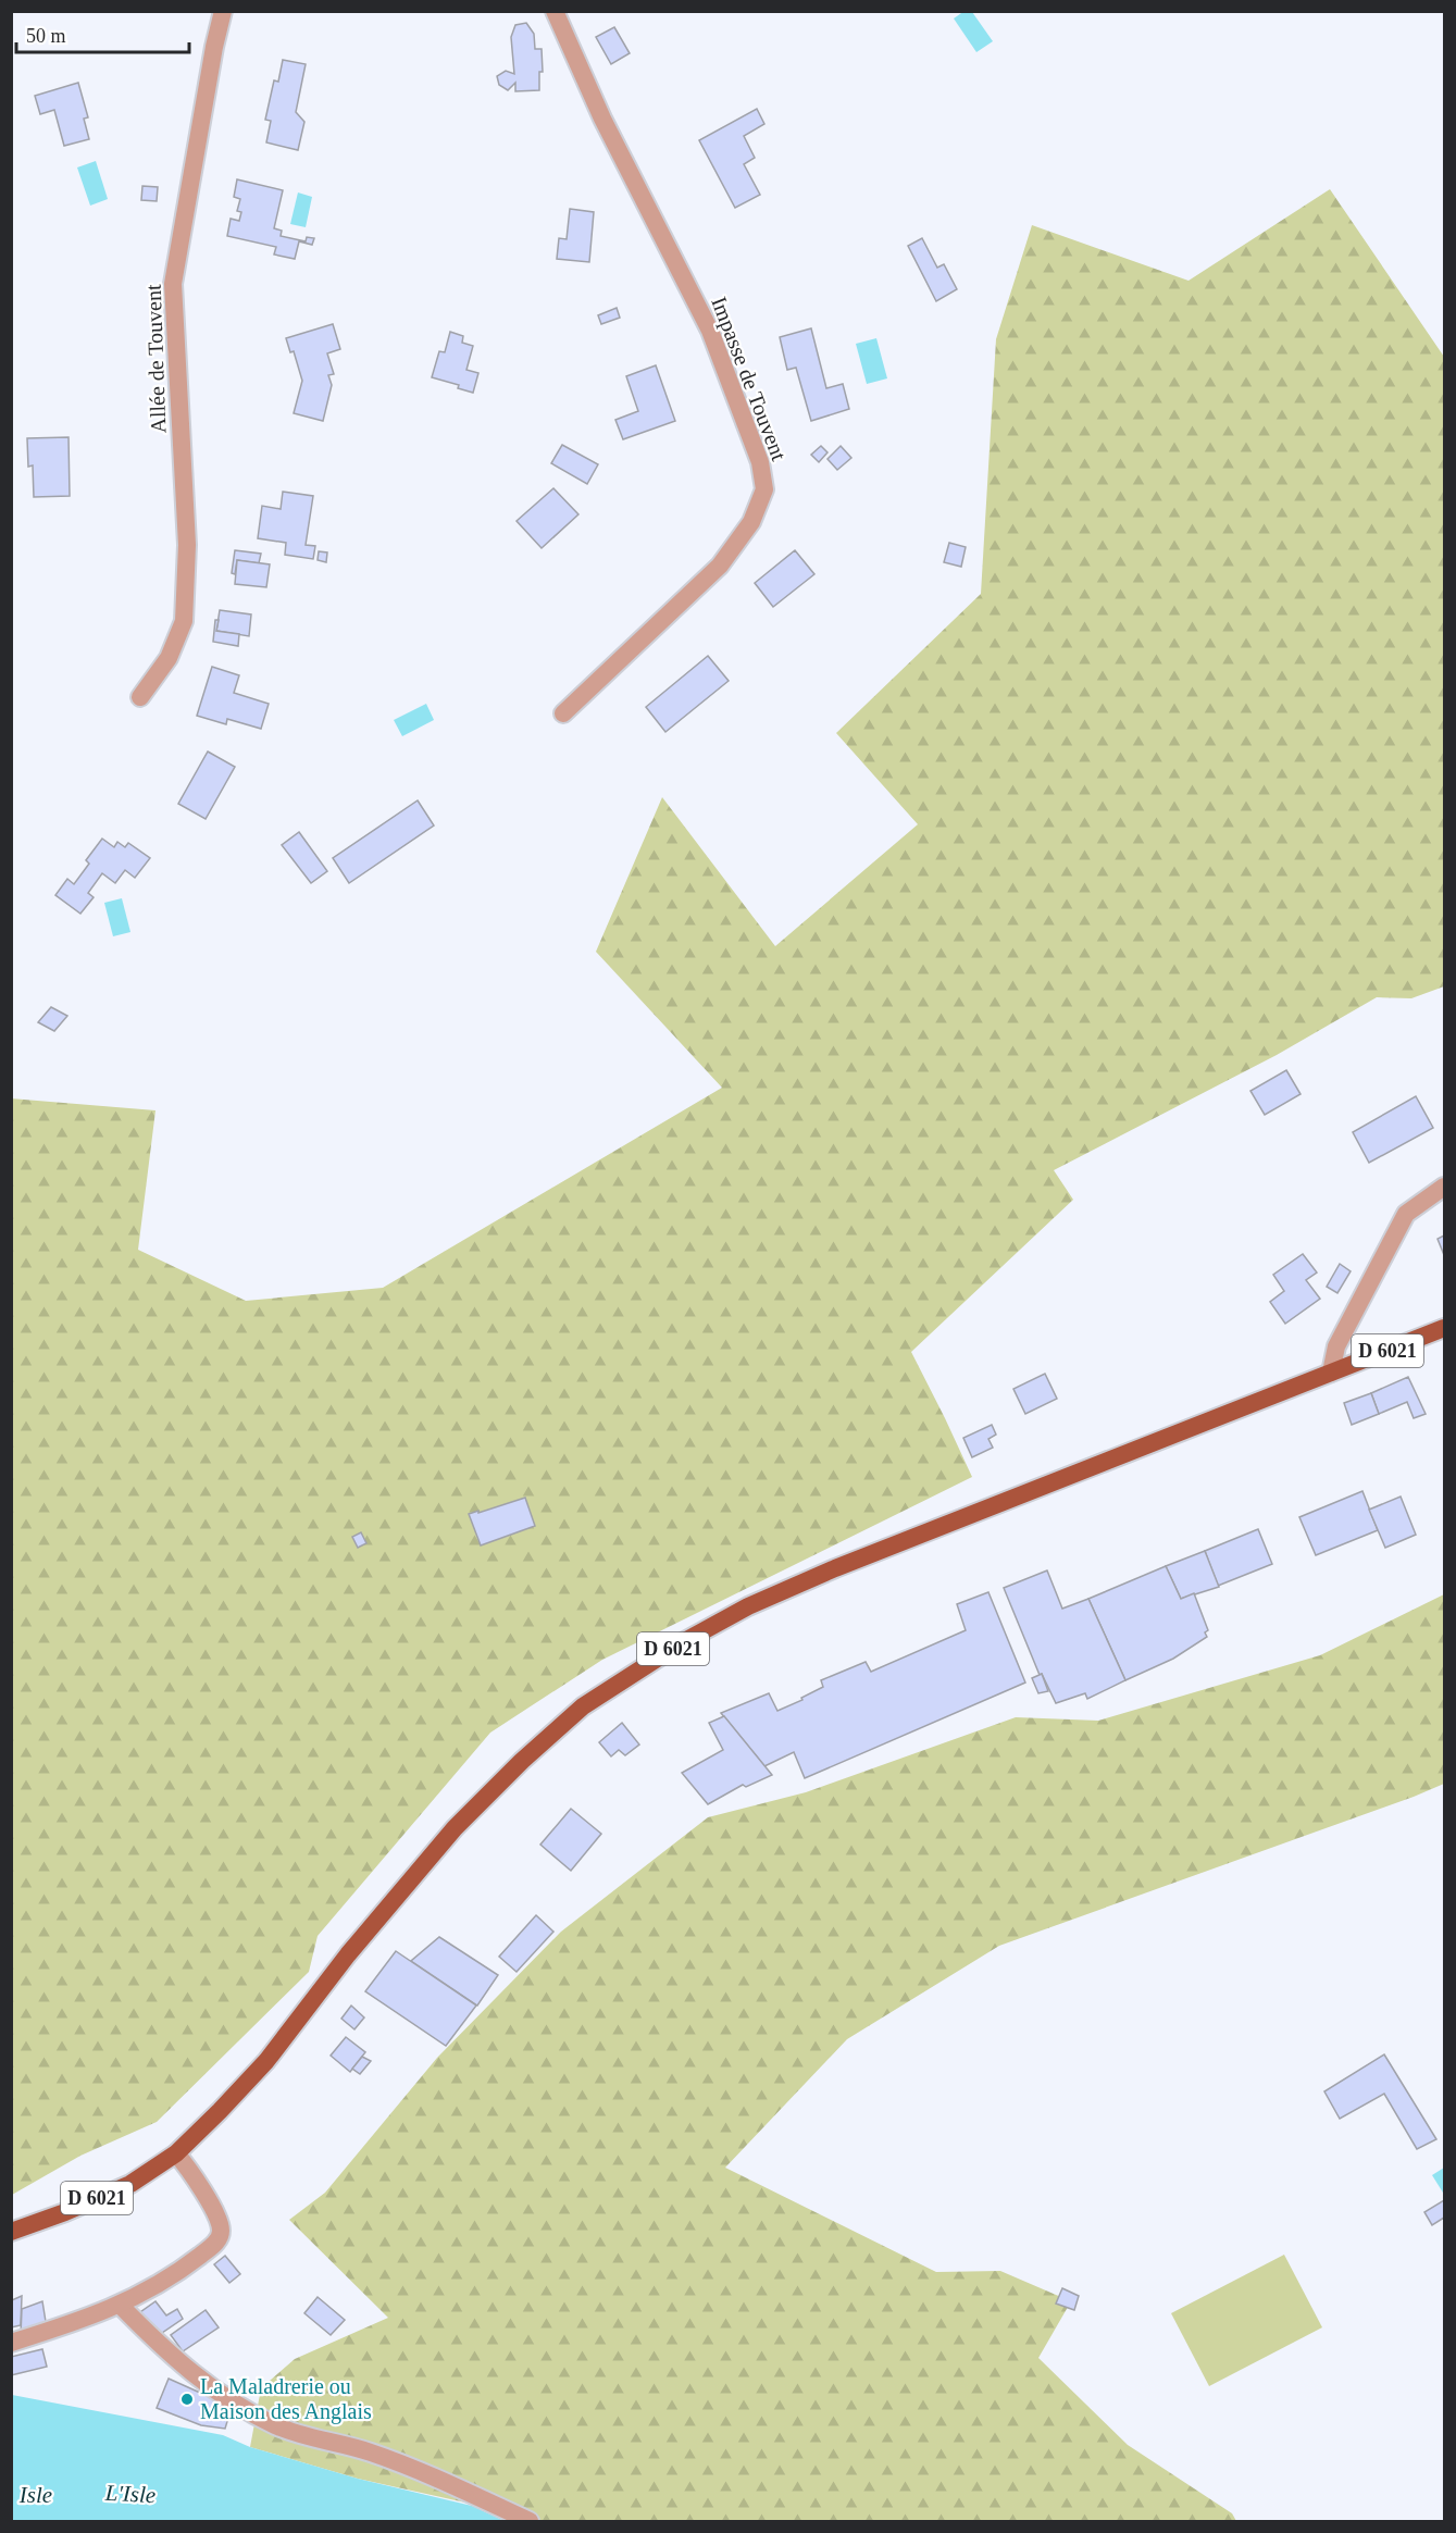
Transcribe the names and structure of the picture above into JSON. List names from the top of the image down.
{
  "streets": {
    "main road": ["D 6021"],
    "street": ["Allée de Touvent", "Impasse de Touvent"]
  },
  "water": ["L'Isle", "Isle"],
  "places": ["La Maladrerie ou Maison des Anglais"],
  "scale_bar": "50 m"
}
